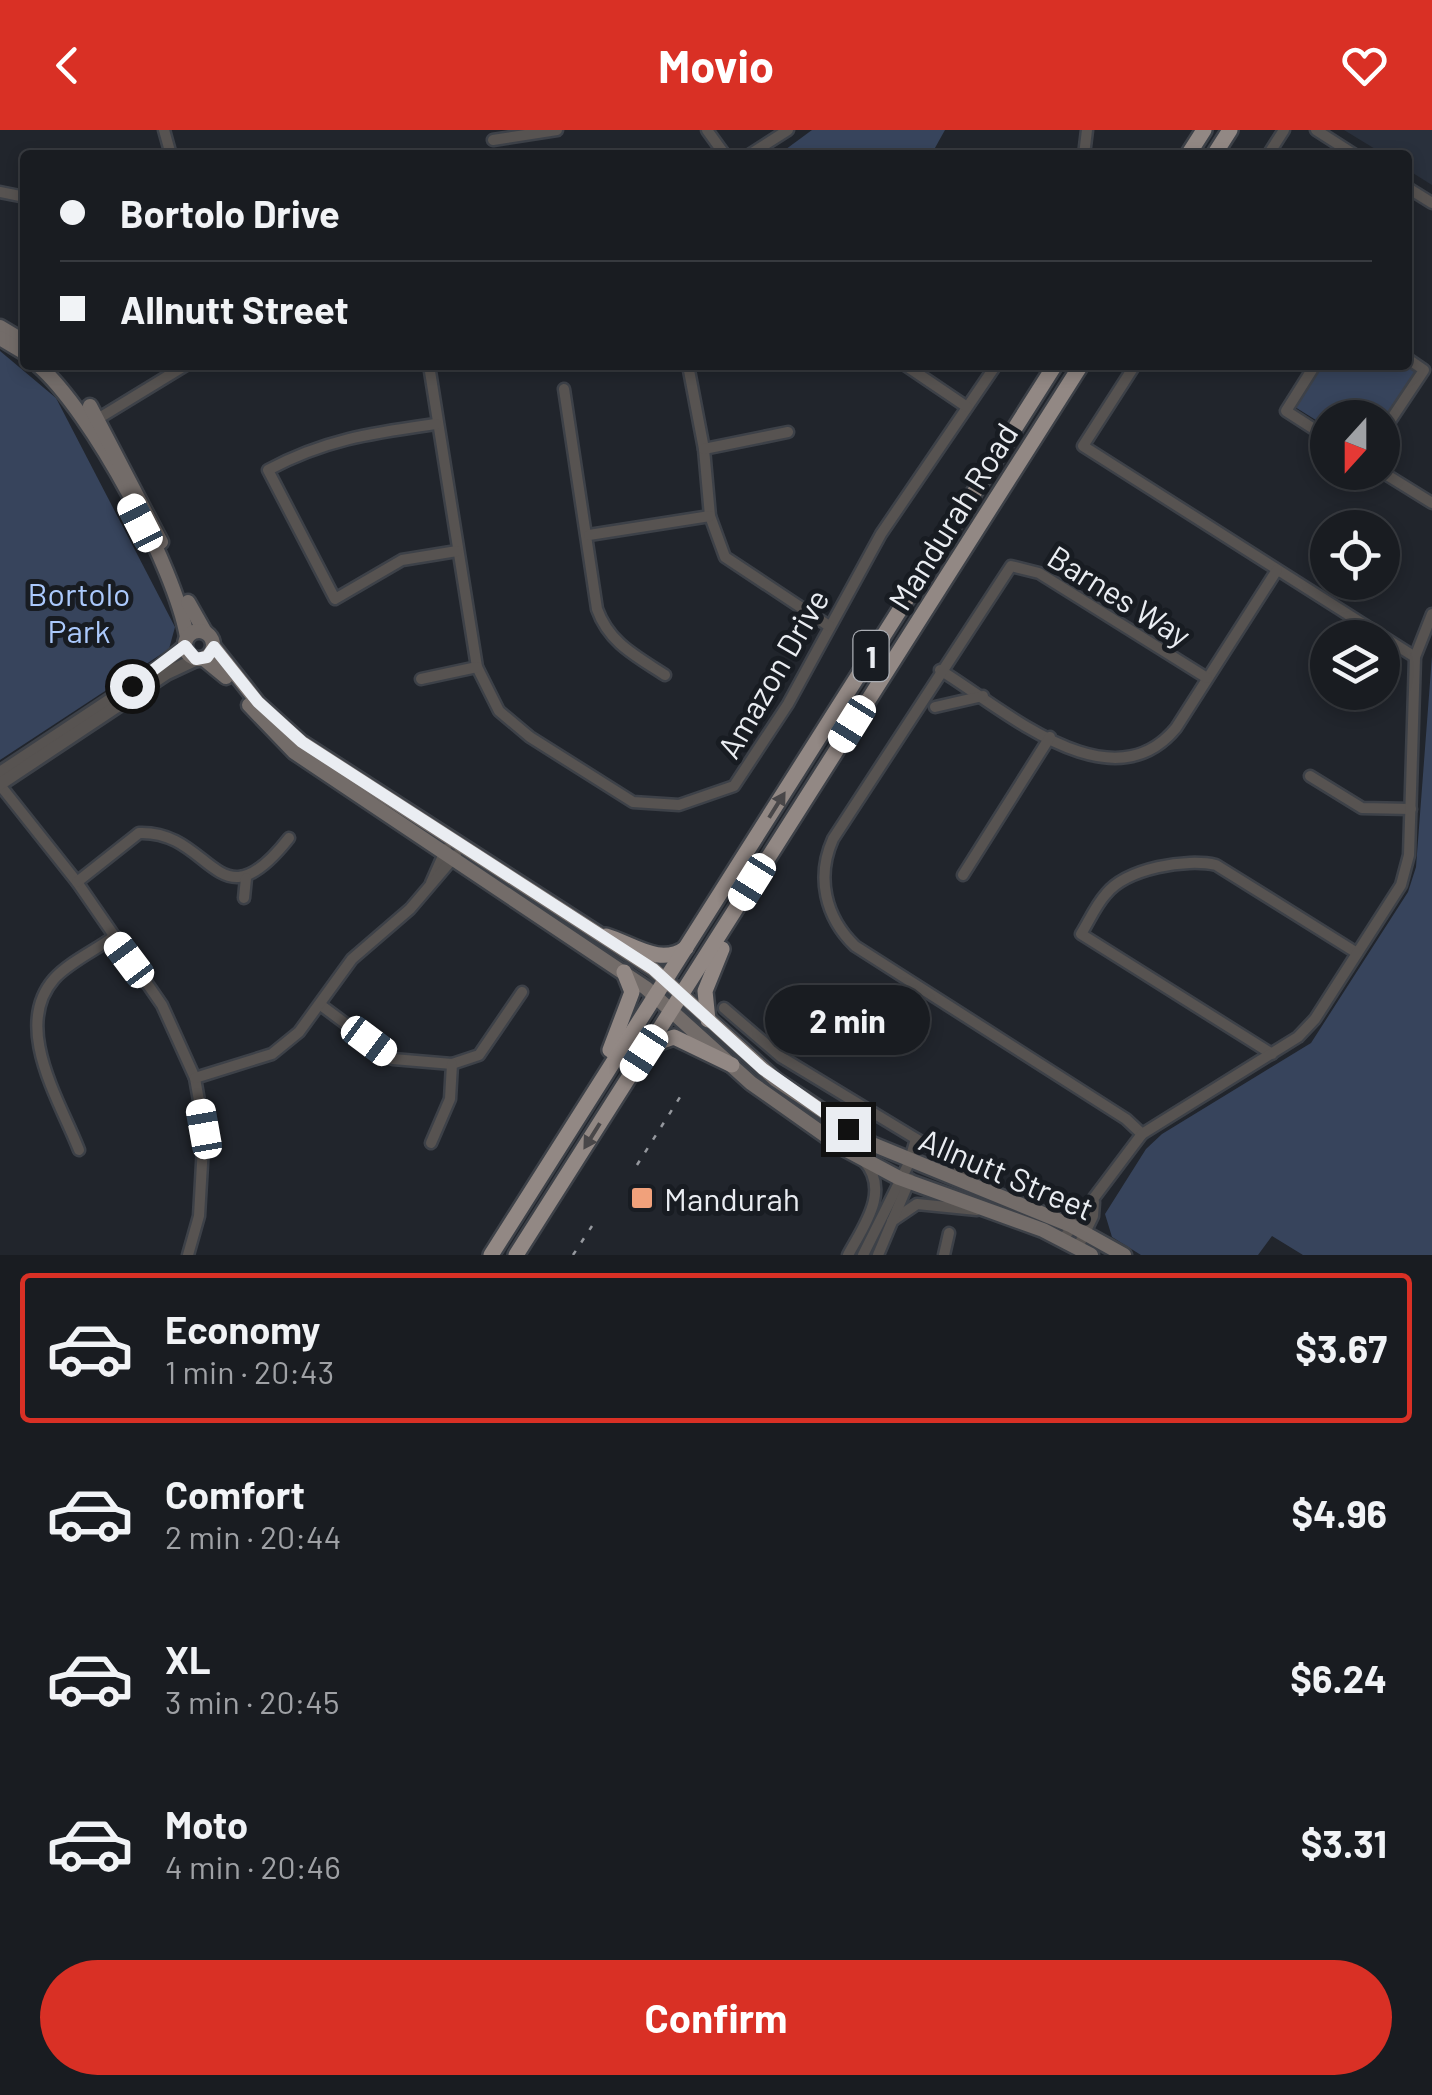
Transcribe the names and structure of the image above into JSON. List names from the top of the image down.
{
  "streets": {
    "highway": ["Mandurah Road", "1"],
    "main road": ["Allnutt Street"],
    "street": ["Barnes Way", "Amazon Drive"]
  },
  "crossings": [
    ["Mandurah Road", "Allnutt Street"]
  ],
  "parks": ["Bortolo Park"],
  "places": {
    "transit": ["Mandurah"]
  },
  "north": "bottom",
  "page": {
    "header": "Movio",
    "banner": ["Bortolo Drive", "Allnutt Street"],
    "bubble": "2 min",
    "list": [
      {
        "name": "Economy",
        "note": "1 min · 20:43",
        "value": "$3.67"
      },
      {
        "name": "Comfort",
        "note": "2 min · 20:44",
        "value": "$4.96"
      },
      {
        "name": "XL",
        "note": "3 min · 20:45",
        "value": "$6.24"
      },
      {
        "name": "Moto",
        "note": "4 min · 20:46",
        "value": "$3.31"
      }
    ],
    "buttons": "Confirm"
  }
}
